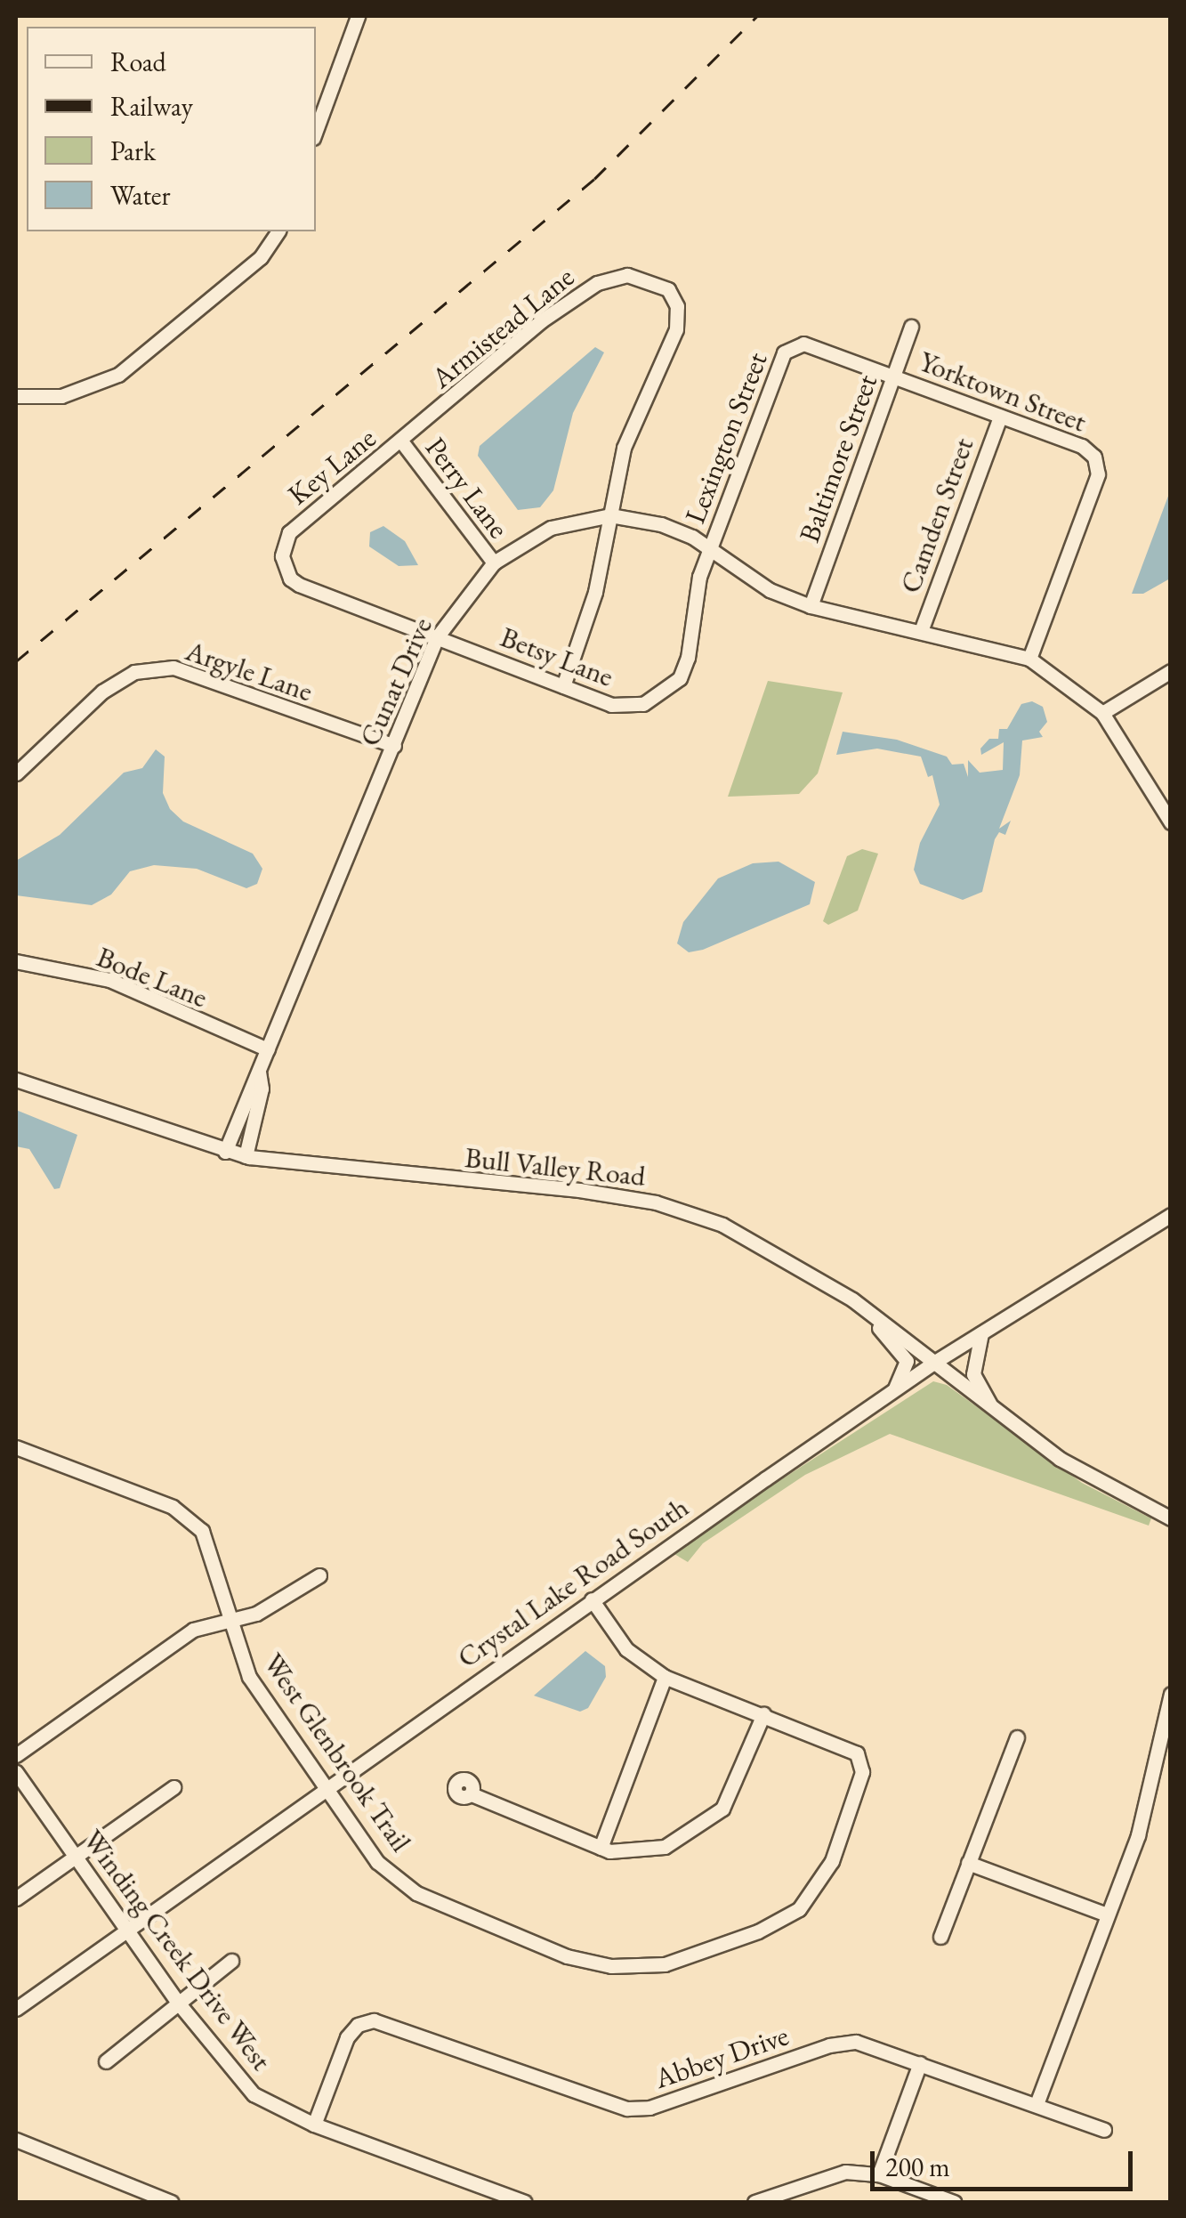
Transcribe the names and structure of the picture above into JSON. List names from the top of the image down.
{
  "streets": {
    "street": [
      "Armistead Lane",
      "Yorktown Street",
      "Lexington Street",
      "Baltimore Street",
      "Key Lane",
      "Perry Lane",
      "Camden Street",
      "Betsy Lane",
      "Argyle Lane",
      "Cunat Drive",
      "Bode Lane",
      "Bull Valley Road",
      "Crystal Lake Road South",
      "West Glenbrook Trail",
      "Winding Creek Drive West",
      "Abbey Drive"
    ]
  },
  "crossings": [
    ["Armistead Lane", "Key Lane"],
    ["Armistead Lane", "Perry Lane"],
    ["Armistead Lane", "Betsy Lane"],
    ["Armistead Lane", "Cunat Drive"],
    ["Yorktown Street", "Lexington Street"],
    ["Yorktown Street", "Baltimore Street"],
    ["Yorktown Street", "Camden Street"],
    ["Yorktown Street", "Cunat Drive"],
    ["Lexington Street", "Betsy Lane"],
    ["Lexington Street", "Cunat Drive"],
    ["Baltimore Street", "Cunat Drive"],
    ["Key Lane", "Perry Lane"],
    ["Key Lane", "Betsy Lane"],
    ["Key Lane", "Cunat Drive"],
    ["Perry Lane", "Cunat Drive"],
    ["Camden Street", "Cunat Drive"],
    ["Betsy Lane", "Cunat Drive"],
    ["Argyle Lane", "Cunat Drive"],
    ["Cunat Drive", "Bode Lane"],
    ["Cunat Drive", "Bull Valley Road"],
    ["Bull Valley Road", "Crystal Lake Road South"],
    ["Crystal Lake Road South", "West Glenbrook Trail"],
    ["Crystal Lake Road South", "Winding Creek Drive West"],
    ["Winding Creek Drive West", "Abbey Drive"]
  ],
  "legend": [
    "Road",
    "Railway",
    "Park",
    "Water"
  ],
  "scale_bar": "200 m"
}
